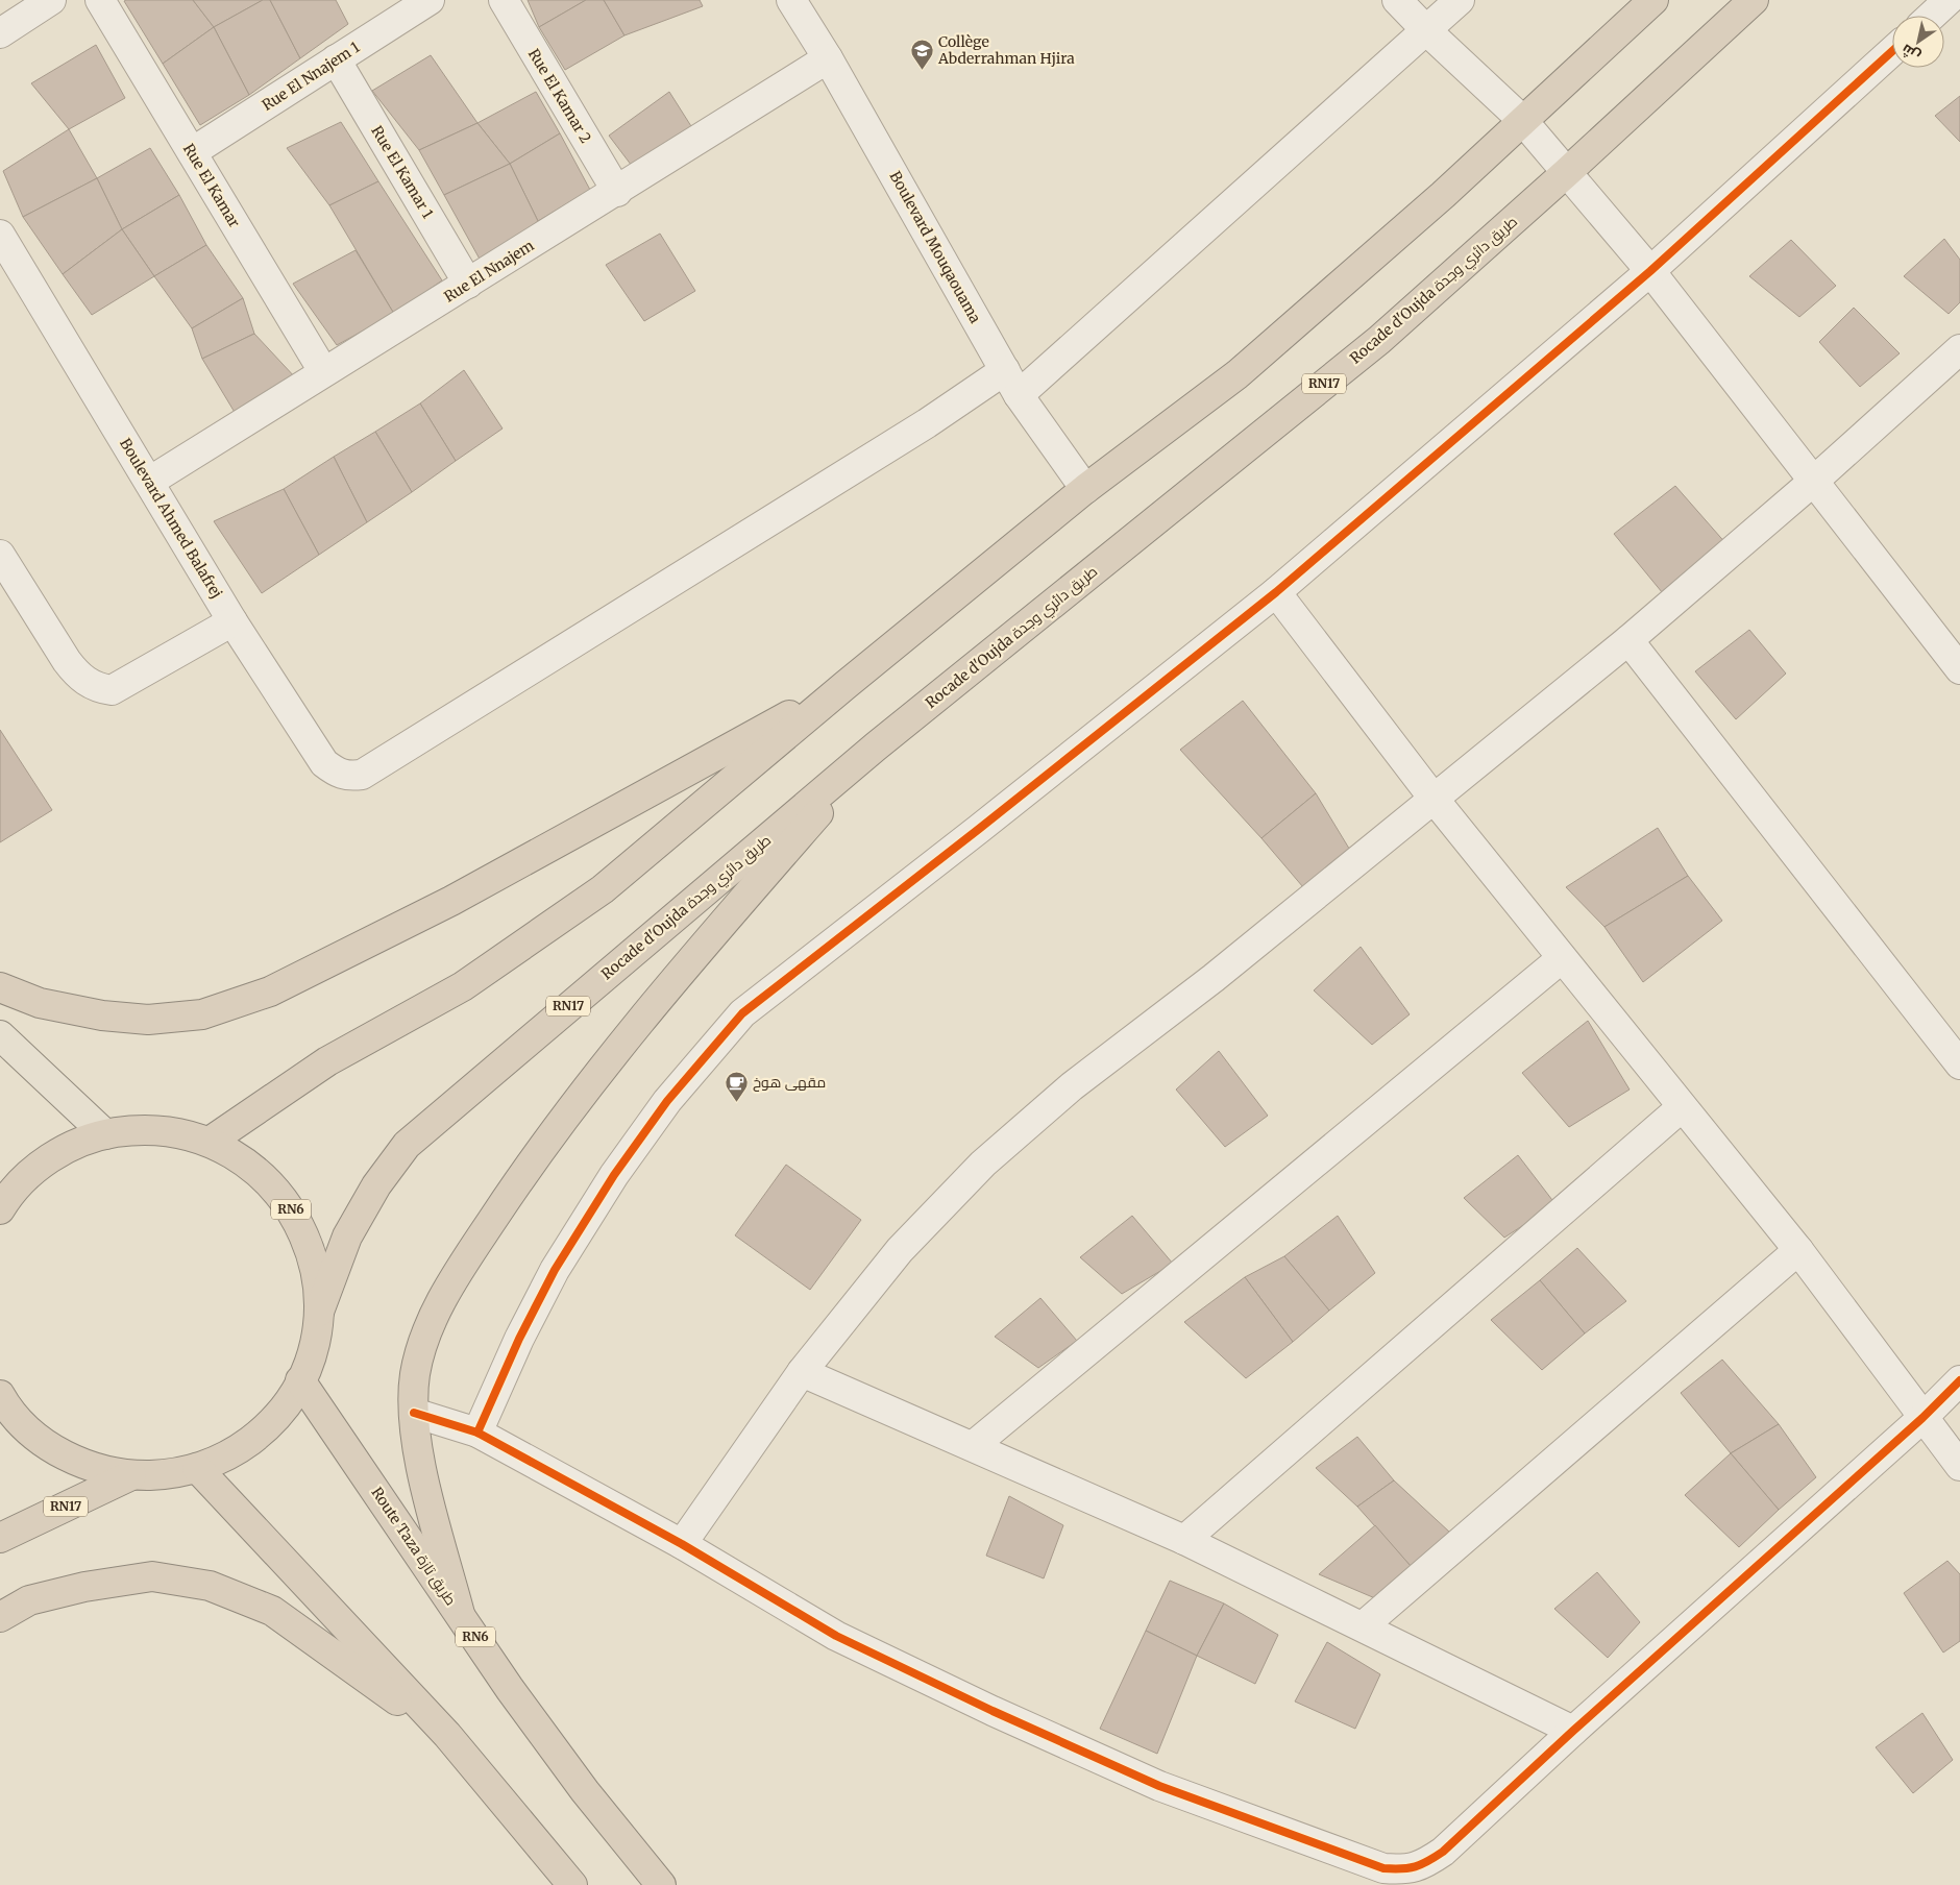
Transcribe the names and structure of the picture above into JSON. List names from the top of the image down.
{
  "streets": {
    "highway": [
      "Rocade d'Oujda طريق دائري وجدة",
      "RN17",
      "RN6",
      "Route Taza طريق تازة"
    ],
    "street": [
      "Rue El Nnajem 1",
      "Rue El Kamar 2",
      "Rue El Kamar 1",
      "Rue El Kamar",
      "Boulevard Mouqaouama",
      "Rue El Nnajem",
      "Boulevard Ahmed Balafrej"
    ]
  },
  "crossings": [
    ["Rue El Nnajem 1", "Rue El Kamar 1"],
    ["Rue El Nnajem 1", "Rue El Kamar"],
    ["Rue El Kamar 2", "Rue El Nnajem"],
    ["Rue El Kamar 1", "Rue El Nnajem"],
    ["Rue El Kamar", "Rue El Nnajem"],
    ["Boulevard Mouqaouama", "Rue El Nnajem"],
    ["Boulevard Mouqaouama", "Boulevard Ahmed Balafrej"],
    ["Rue El Nnajem", "Boulevard Ahmed Balafrej"],
    ["Rocade d'Oujda طريق دائري وجدة", "RN6"],
    ["RN17", "RN6"],
    ["RN6", "Route Taza طريق تازة"]
  ],
  "places": {
    "school or university": ["Collège Abderrahman Hjira"],
    "cafe": ["مقهى هوخ"]
  },
  "north": "bottom left"
}
